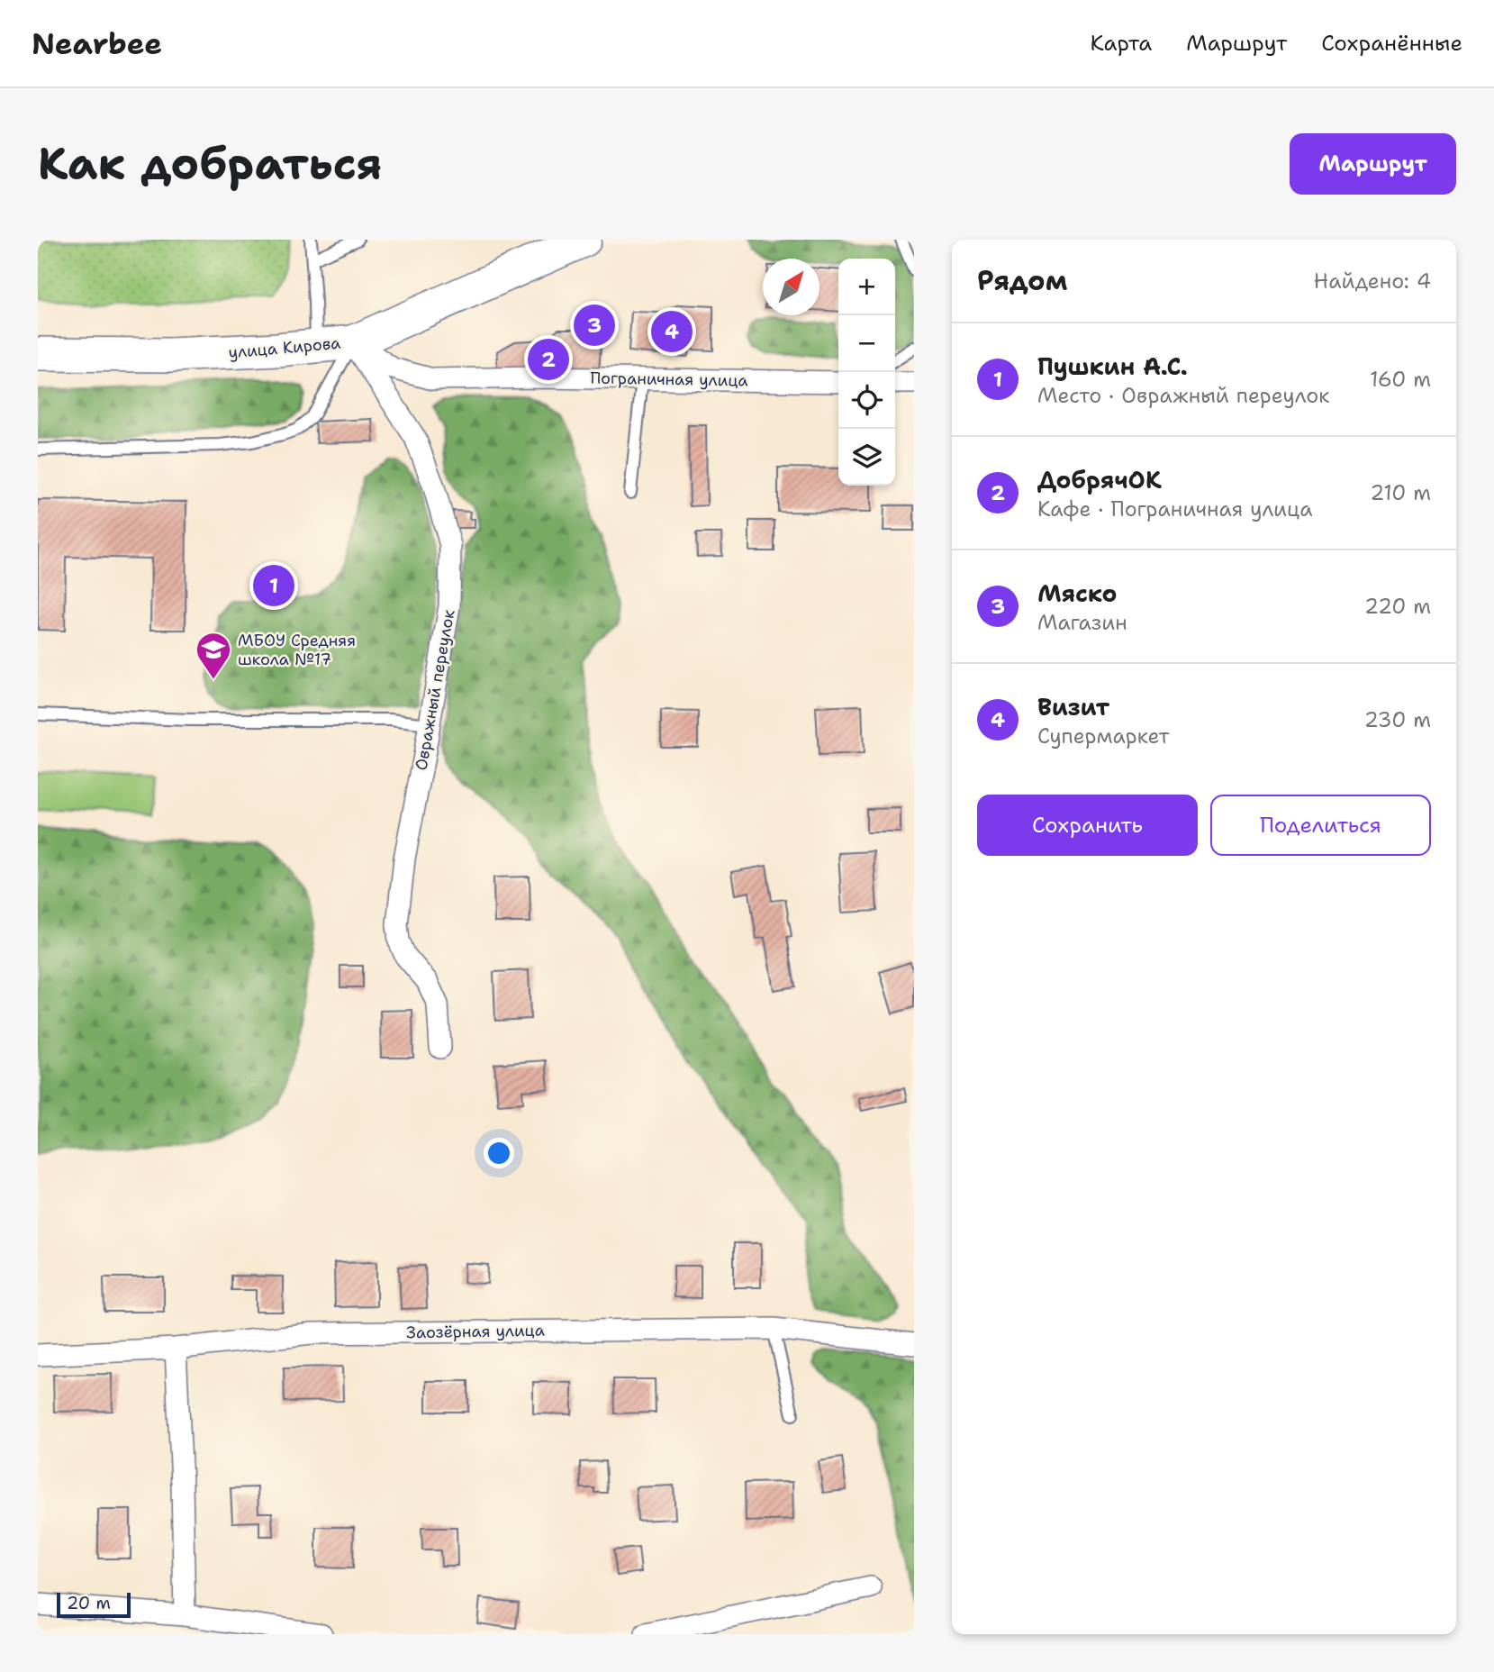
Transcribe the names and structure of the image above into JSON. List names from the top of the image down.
{
  "streets": {
    "main road": ["улица Кирова"],
    "street": ["Пограничная улица", "Овражный переулок", "Заозёрная улица"]
  },
  "crossings": [
    ["улица Кирова", "Пограничная улица"],
    ["улица Кирова", "Овражный переулок"],
    ["Пограничная улица", "Овражный переулок"]
  ],
  "places": {
    "school or university": ["МБОУ Средняя школа №17"]
  },
  "scale_bar": "20 m",
  "north": "top right",
  "page": {
    "header": "Nearbee",
    "nav": ["Карта", "Маршрут", "Сохранённые"],
    "buttons": [
      "Маршрут",
      ["Сохранить", "Поделиться"]
    ],
    "title": "Как добраться",
    "heading": ["Рядом", "Найдено: 4"],
    "map_buttons": ["+", "−"],
    "pins": [
      "3",
      "4",
      "2",
      "1"
    ],
    "list": [
      {
        "mark": "1",
        "name": "Пушкин А.С.",
        "note": "Место · Овражный переулок",
        "value": "160 m"
      },
      {
        "mark": "2",
        "name": "ДобрячОК",
        "note": "Кафе · Пограничная улица",
        "value": "210 m"
      },
      {
        "mark": "3",
        "name": "Мяско",
        "note": "Магазин",
        "value": "220 m"
      },
      {
        "mark": "4",
        "name": "Визит",
        "note": "Супермаркет",
        "value": "230 m"
      }
    ],
    "scale": "20 m"
  }
}
